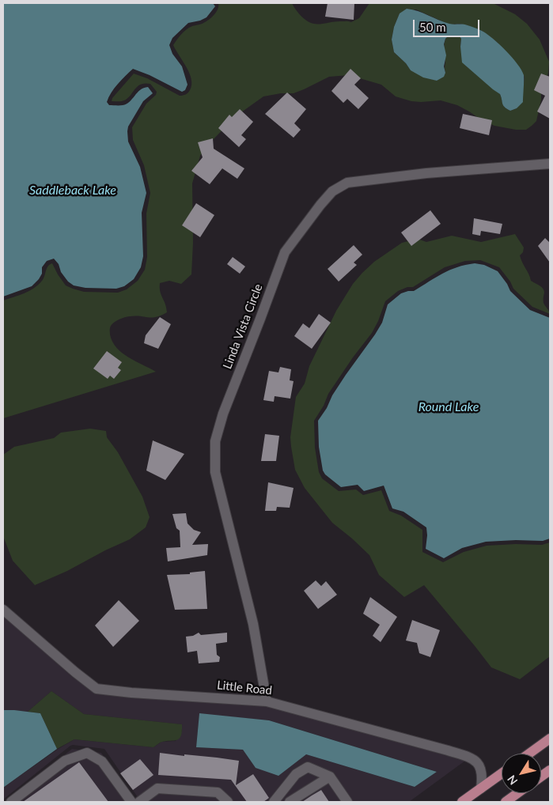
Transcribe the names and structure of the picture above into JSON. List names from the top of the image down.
{
  "streets": {
    "street": ["Linda Vista Circle", "Little Road"]
  },
  "crossings": [
    ["Linda Vista Circle", "Little Road"]
  ],
  "water": ["Saddleback Lake", "Round Lake"],
  "scale_bar": "50 m",
  "north": "bottom left"
}
